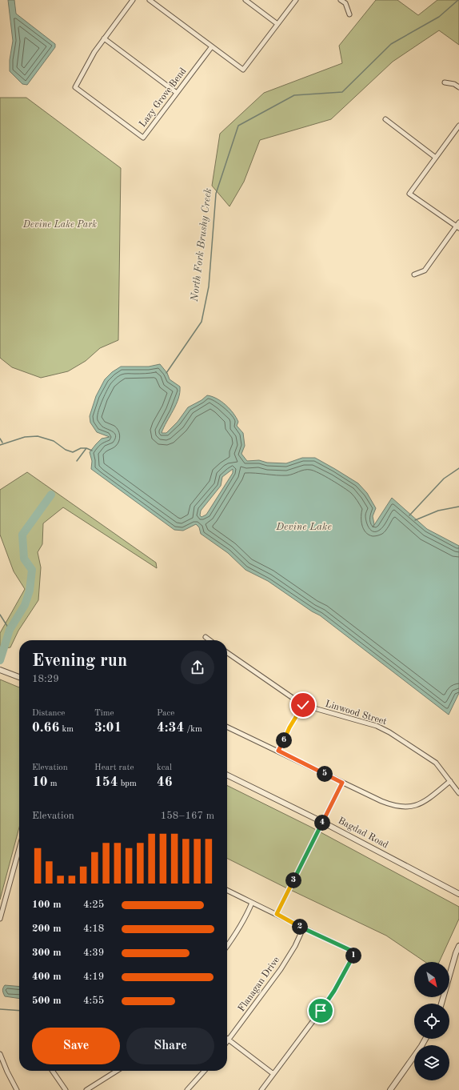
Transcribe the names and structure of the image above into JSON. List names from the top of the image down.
{
  "streets": {
    "street": [
      "Lazy Grove Bend",
      "Linwood Street",
      "Bagdad Road",
      "Flanagan Drive"
    ]
  },
  "water": ["North Fork Brushy Creek", "Devine Lake"],
  "parks": ["Devine Lake Park"],
  "north": "bottom right",
  "page": {
    "heading": ["Evening run", "18:29"],
    "stats": [
      ["Distance", "0.66 km"],
      ["Time", "3:01"],
      ["Pace", "4:34 /km"],
      ["Elevation", "10 m"],
      ["Heart rate", "154 bpm"],
      ["kcal", "46"]
    ],
    "pins": [
      "6",
      "5",
      "4",
      "3",
      "2",
      "1"
    ],
    "chart": ["Elevation", "158–167 m"],
    "list": [
      {
        "name": "100 m",
        "note": "4:25"
      },
      {
        "name": "200 m",
        "note": "4:18"
      },
      {
        "name": "300 m",
        "note": "4:39"
      },
      {
        "name": "400 m",
        "note": "4:19"
      },
      {
        "name": "500 m",
        "note": "4:55"
      }
    ],
    "buttons": ["Save", "Share"]
  }
}
